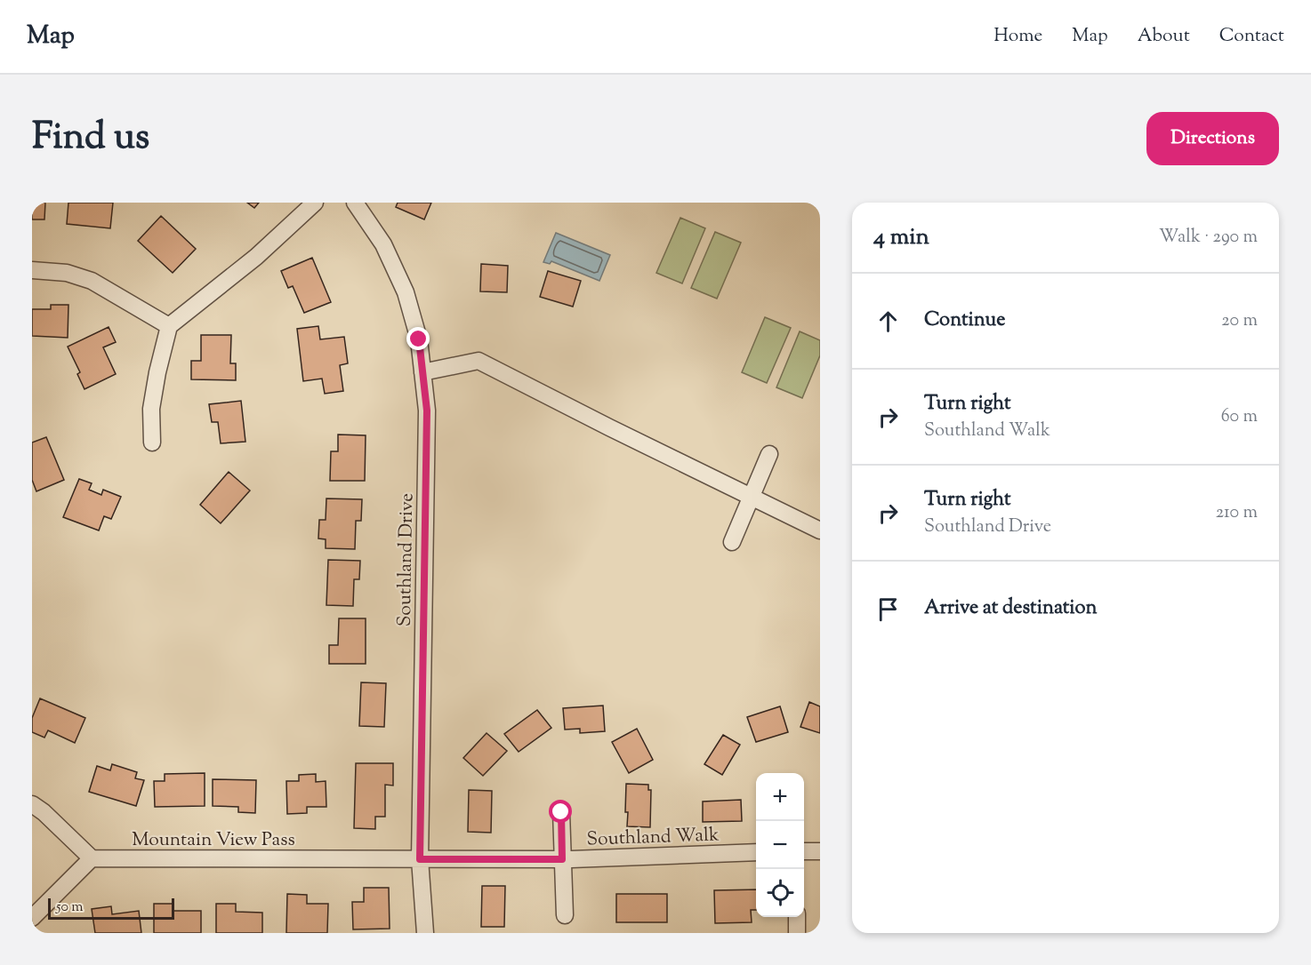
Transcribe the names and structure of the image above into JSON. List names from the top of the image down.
{
  "streets": {
    "street": ["Southland Drive", "Southland Walk", "Mountain View Pass"]
  },
  "crossings": [
    ["Southland Drive", "Southland Walk"],
    ["Southland Drive", "Mountain View Pass"],
    ["Southland Walk", "Mountain View Pass"]
  ],
  "scale_bar": "50 m",
  "page": {
    "header": "Map",
    "nav": [
      "Home",
      "Map",
      "About",
      "Contact"
    ],
    "title": "Find us",
    "buttons": "Directions",
    "heading": ["4 min", "Walk · 290 m"],
    "list": [
      ["Continue", "20 m"],
      ["Turn right", "Southland Walk", "60 m"],
      ["Turn right", "Southland Drive", "210 m"],
      "Arrive at destination"
    ],
    "map_buttons": ["+", "−"],
    "scale": "50 m"
  }
}
